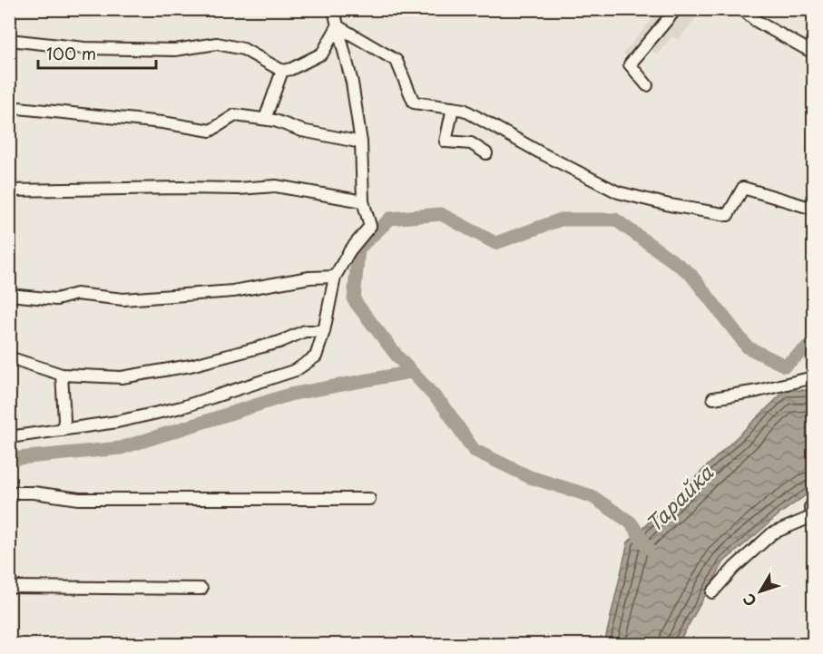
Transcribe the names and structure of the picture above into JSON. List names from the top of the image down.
{
  "water": ["Тарайка"],
  "scale_bar": "100 m",
  "north": "bottom left"
}
